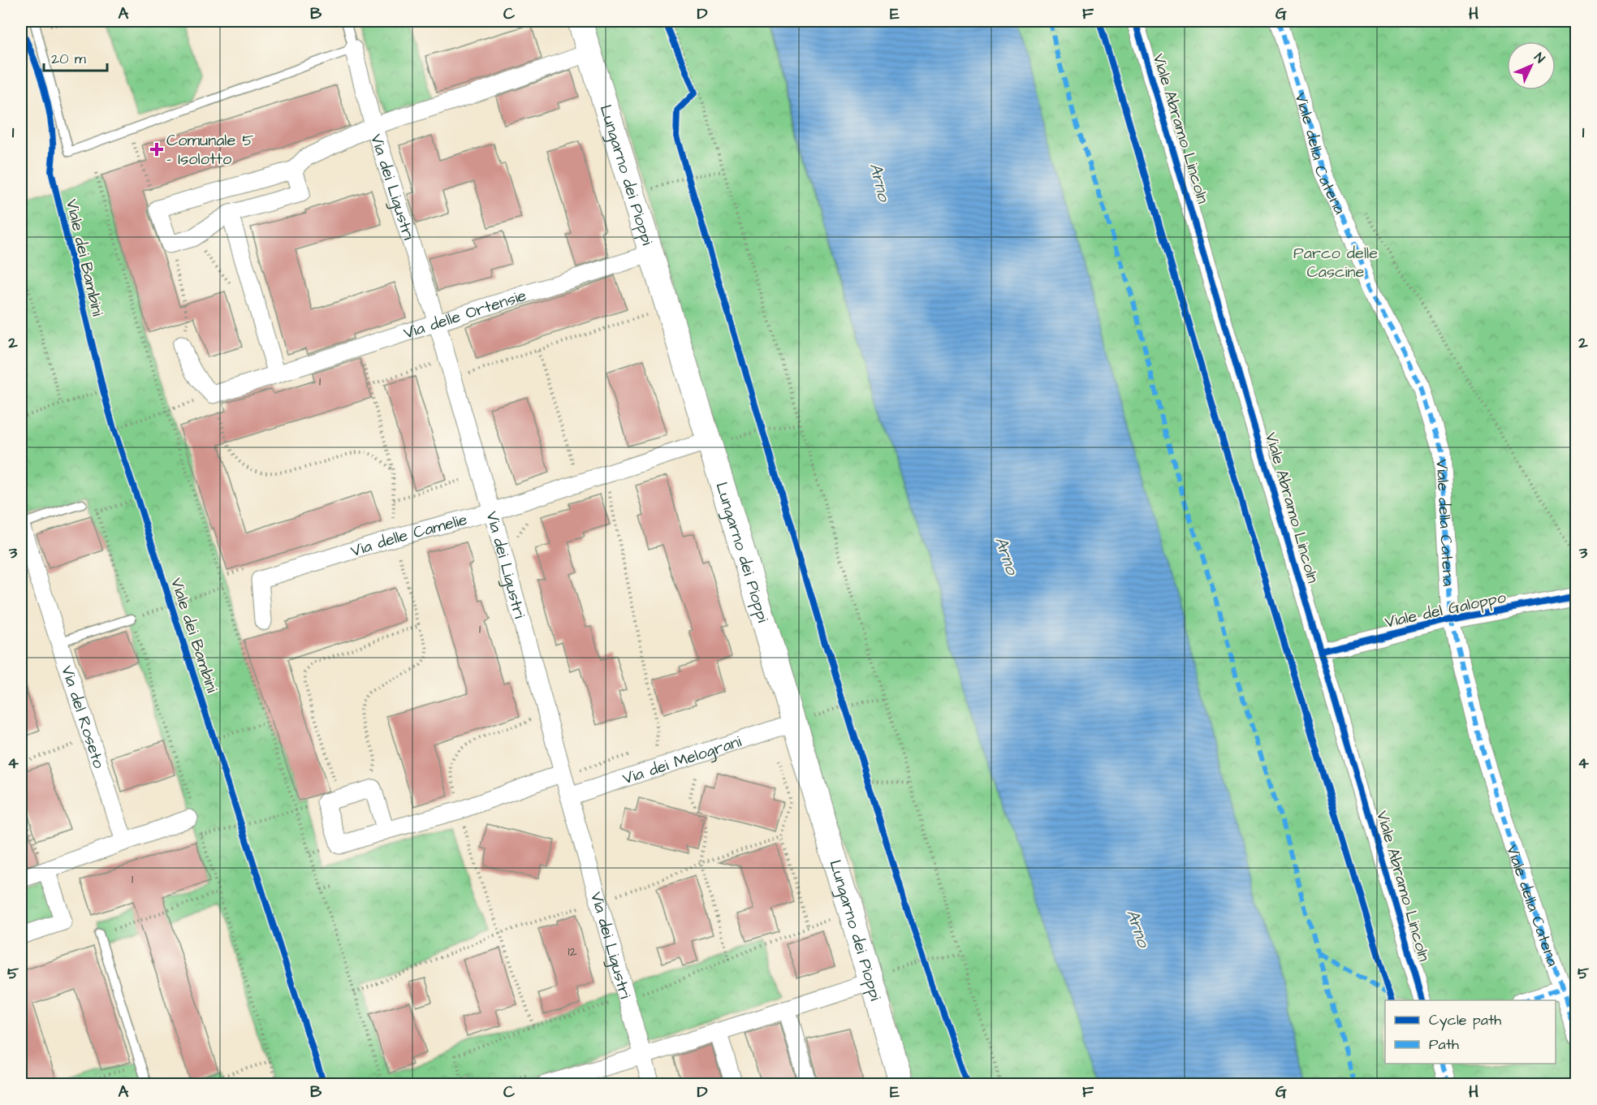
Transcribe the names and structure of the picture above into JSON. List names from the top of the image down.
{
  "streets": {
    "street": [
      "Viale Abramo Lincoln",
      "Viale della Catena",
      "Lungarno dei Pioppi",
      "Via dei Ligustri",
      "Via delle Ortensie",
      "Via delle Camelie",
      "Viale del Galoppo",
      "Via del Roseto",
      "Via dei Melograni"
    ],
    "cycle path": ["Viale dei Bambini"]
  },
  "crossings": [
    ["Viale Abramo Lincoln", "Viale del Galoppo"],
    ["Viale della Catena", "Viale del Galoppo"],
    ["Lungarno dei Pioppi", "Via delle Ortensie"],
    ["Lungarno dei Pioppi", "Via delle Camelie"],
    ["Lungarno dei Pioppi", "Via dei Melograni"],
    ["Via dei Ligustri", "Via delle Ortensie"],
    ["Via dei Ligustri", "Via delle Camelie"],
    ["Via dei Ligustri", "Via dei Melograni"]
  ],
  "water": ["Arno"],
  "parks": ["Parco delle Cascine"],
  "places": {
    "health": ["Comunale 5 - Isolotto"]
  },
  "house_numbers": [
    "1",
    "1",
    "1",
    "12"
  ],
  "legend": ["Cycle path", "Path"],
  "scale_bar": "20 m",
  "north": "top right",
  "grid": {
    "columns": [
      "A",
      "B",
      "C",
      "D",
      "E",
      "F",
      "G",
      "H"
    ],
    "rows": [
      "1",
      "2",
      "3",
      "4",
      "5"
    ]
  }
}
